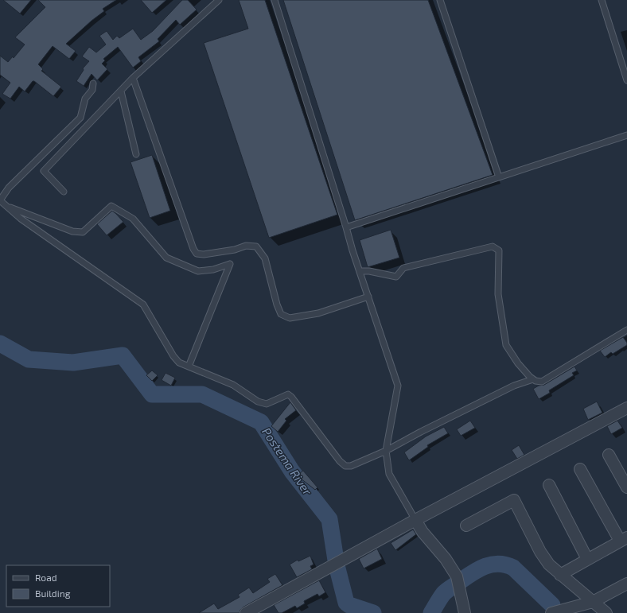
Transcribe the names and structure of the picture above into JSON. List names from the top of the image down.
{
  "water": ["Postema River"],
  "legend": ["Road", "Building"]
}
